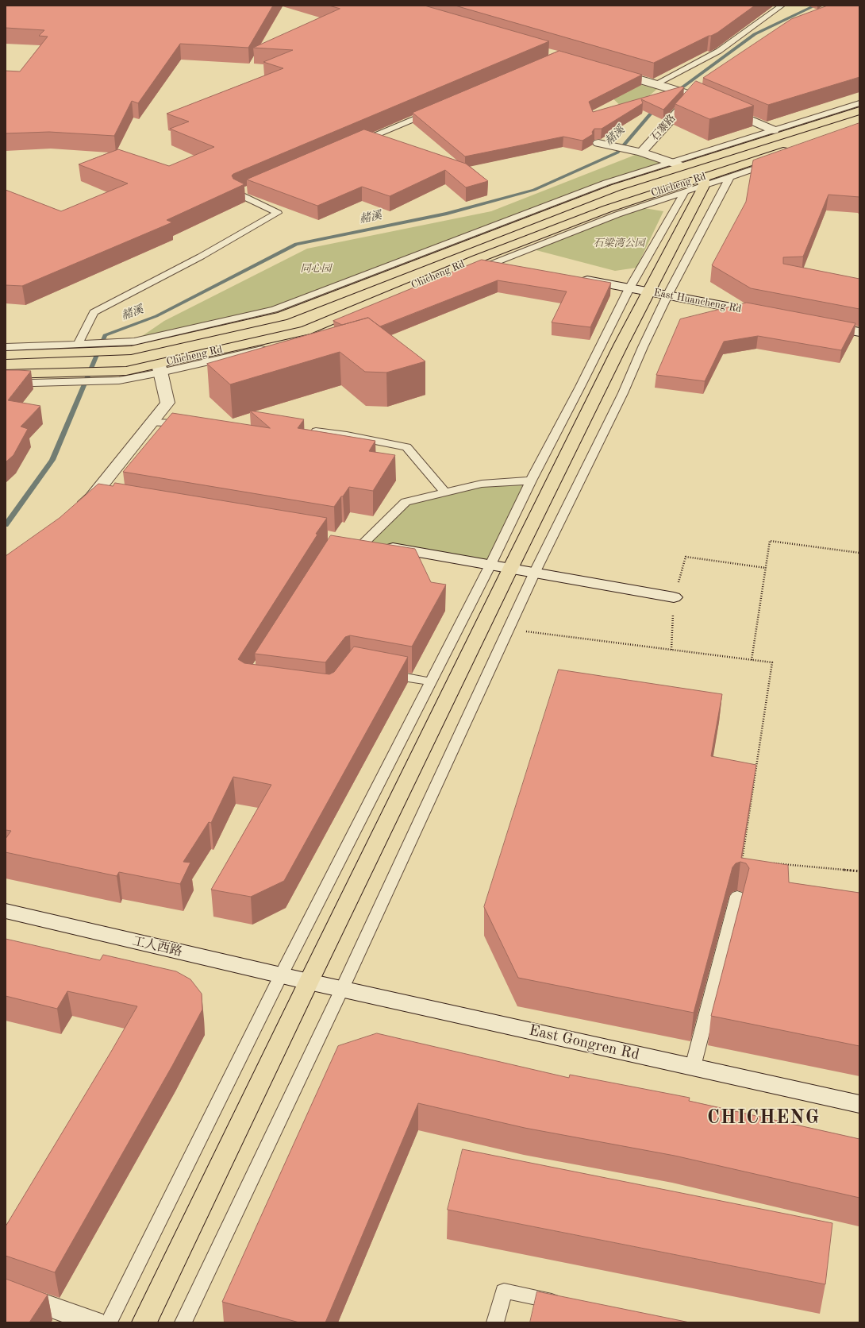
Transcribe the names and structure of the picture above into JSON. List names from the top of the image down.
{
  "streets": {
    "main road": [
      "石寨路",
      "Chicheng Rd",
      "East Huancheng Rd",
      "工人西路",
      "East Gongren Rd"
    ]
  },
  "crossings": [
    ["石寨路", "Chicheng Rd"],
    ["工人西路", "East Gongren Rd"]
  ],
  "districts": ["CHICHENG"],
  "water": ["赭溪"],
  "parks": ["石梁湾公园", "同心园"]
}
